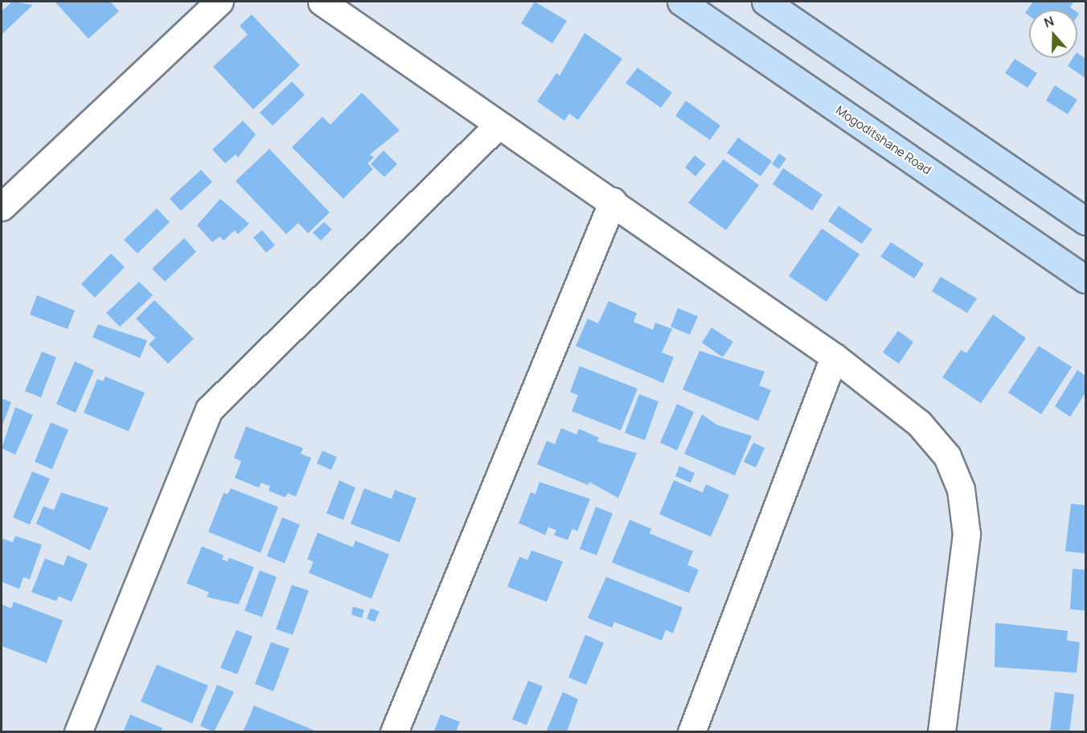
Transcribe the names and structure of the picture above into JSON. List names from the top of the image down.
{
  "streets": {
    "main road": ["Mogoditshane Road"]
  },
  "north": "top"
}
